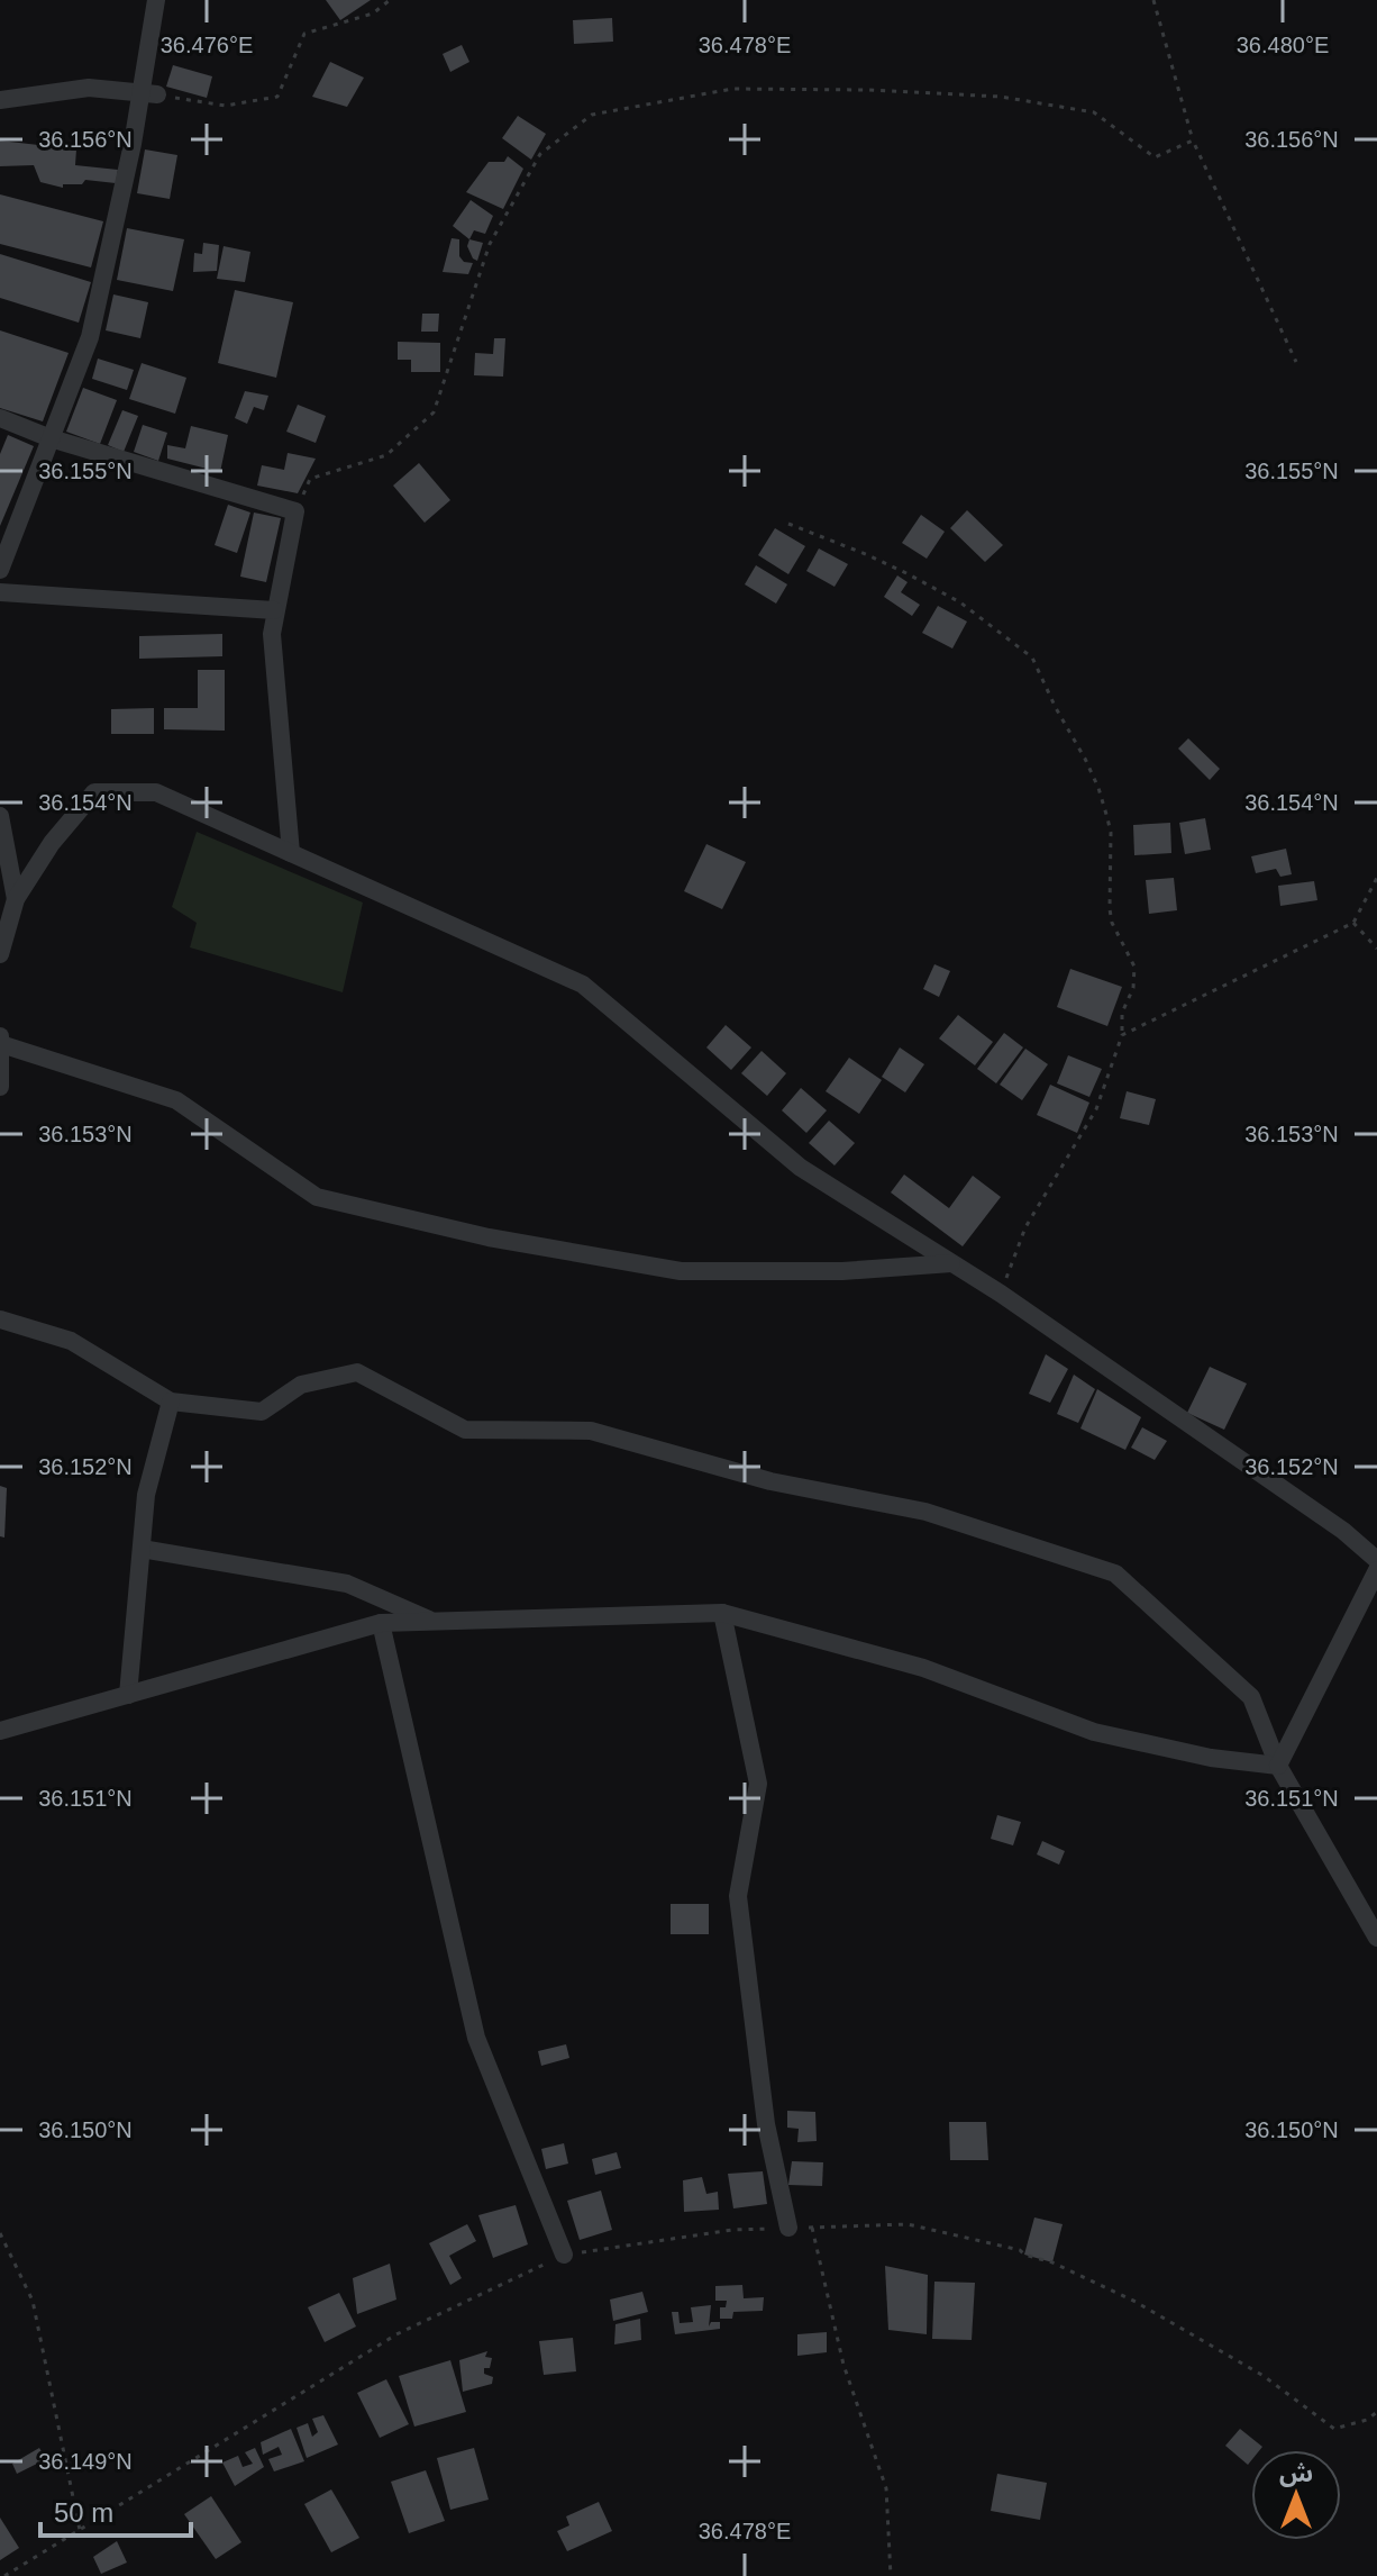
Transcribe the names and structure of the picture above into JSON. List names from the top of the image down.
{
  "scale_bar": "50 m",
  "north": "top",
  "coordinates": [
    "36.476°E",
    "36.478°E",
    "36.480°E",
    "36.156°N",
    "36.155°N",
    "36.154°N",
    "36.153°N",
    "36.152°N",
    "36.151°N",
    "36.150°N",
    "36.149°N"
  ]
}
